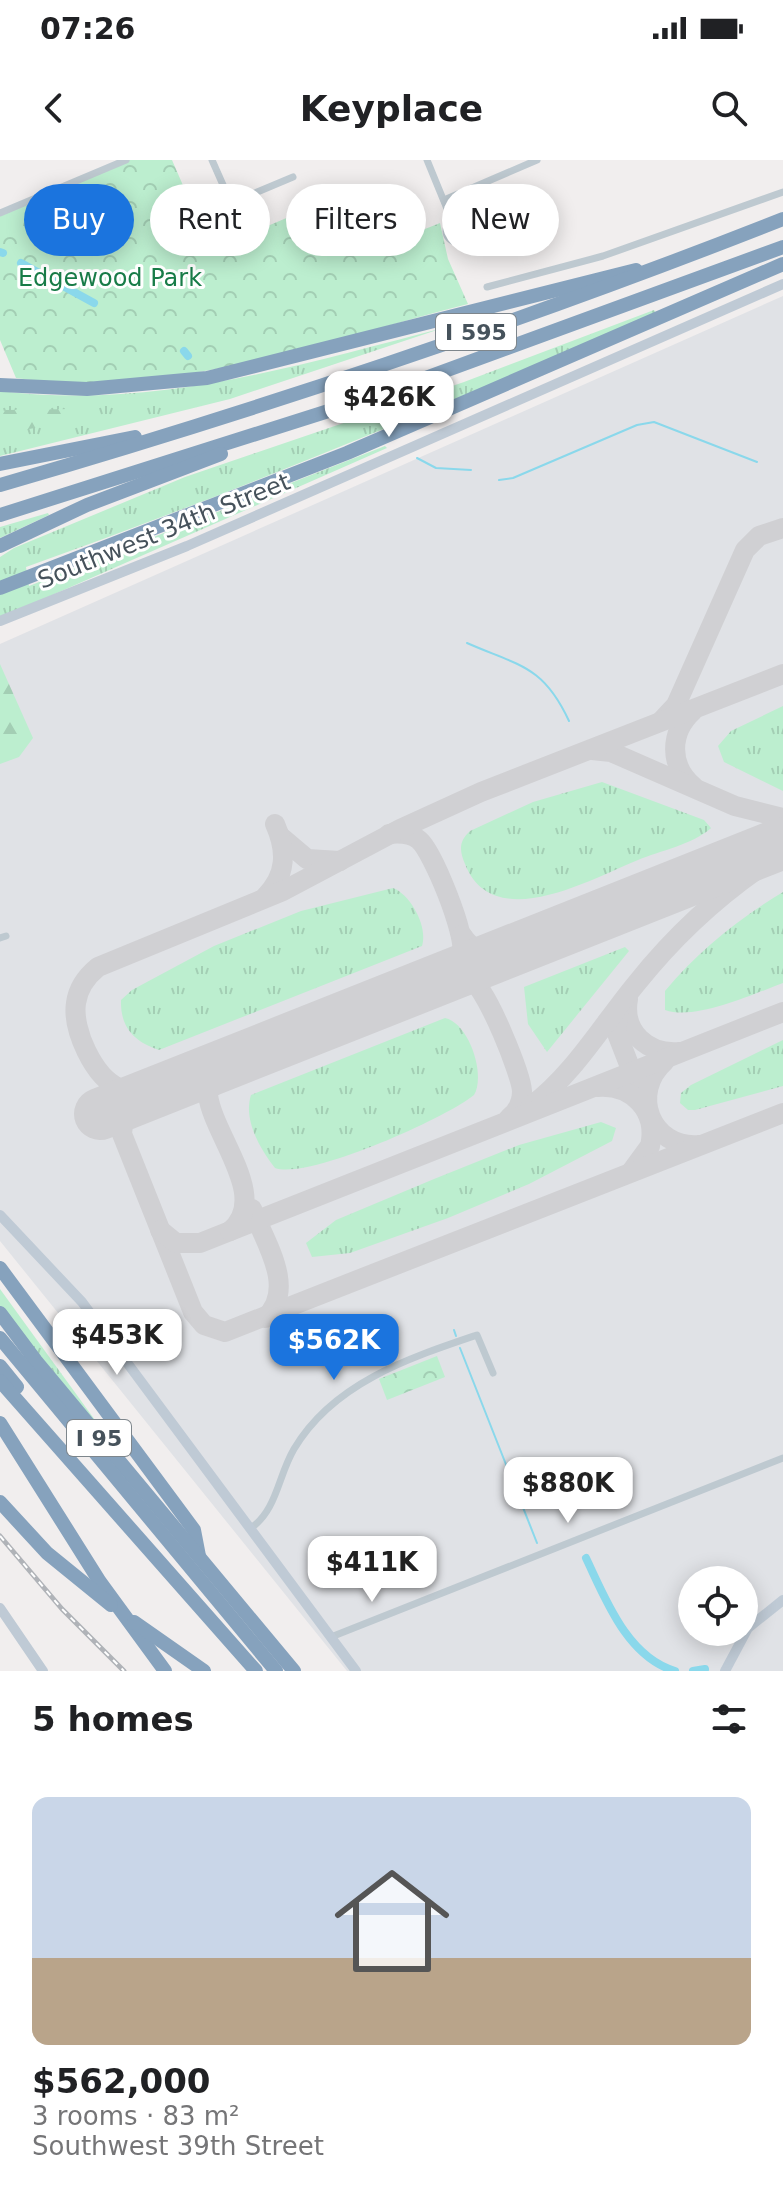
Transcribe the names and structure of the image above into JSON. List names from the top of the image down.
{
  "streets": {
    "highway": ["I 595", "I 95"],
    "street": ["Southwest 34th Street"]
  },
  "parks": ["Edgewood Park"],
  "page": {
    "status": "07:26",
    "header": "Keyplace",
    "chip": [
      "Buy",
      "Rent",
      "Filters",
      "New"
    ],
    "price": [
      "$426K",
      "$453K",
      "$562K",
      "$880K",
      "$411K"
    ],
    "heading": "5 homes",
    "list": [
      {
        "name": "$562,000",
        "note": "3 rooms · 83 m² · Southwest 39th Street"
      }
    ]
  }
}
